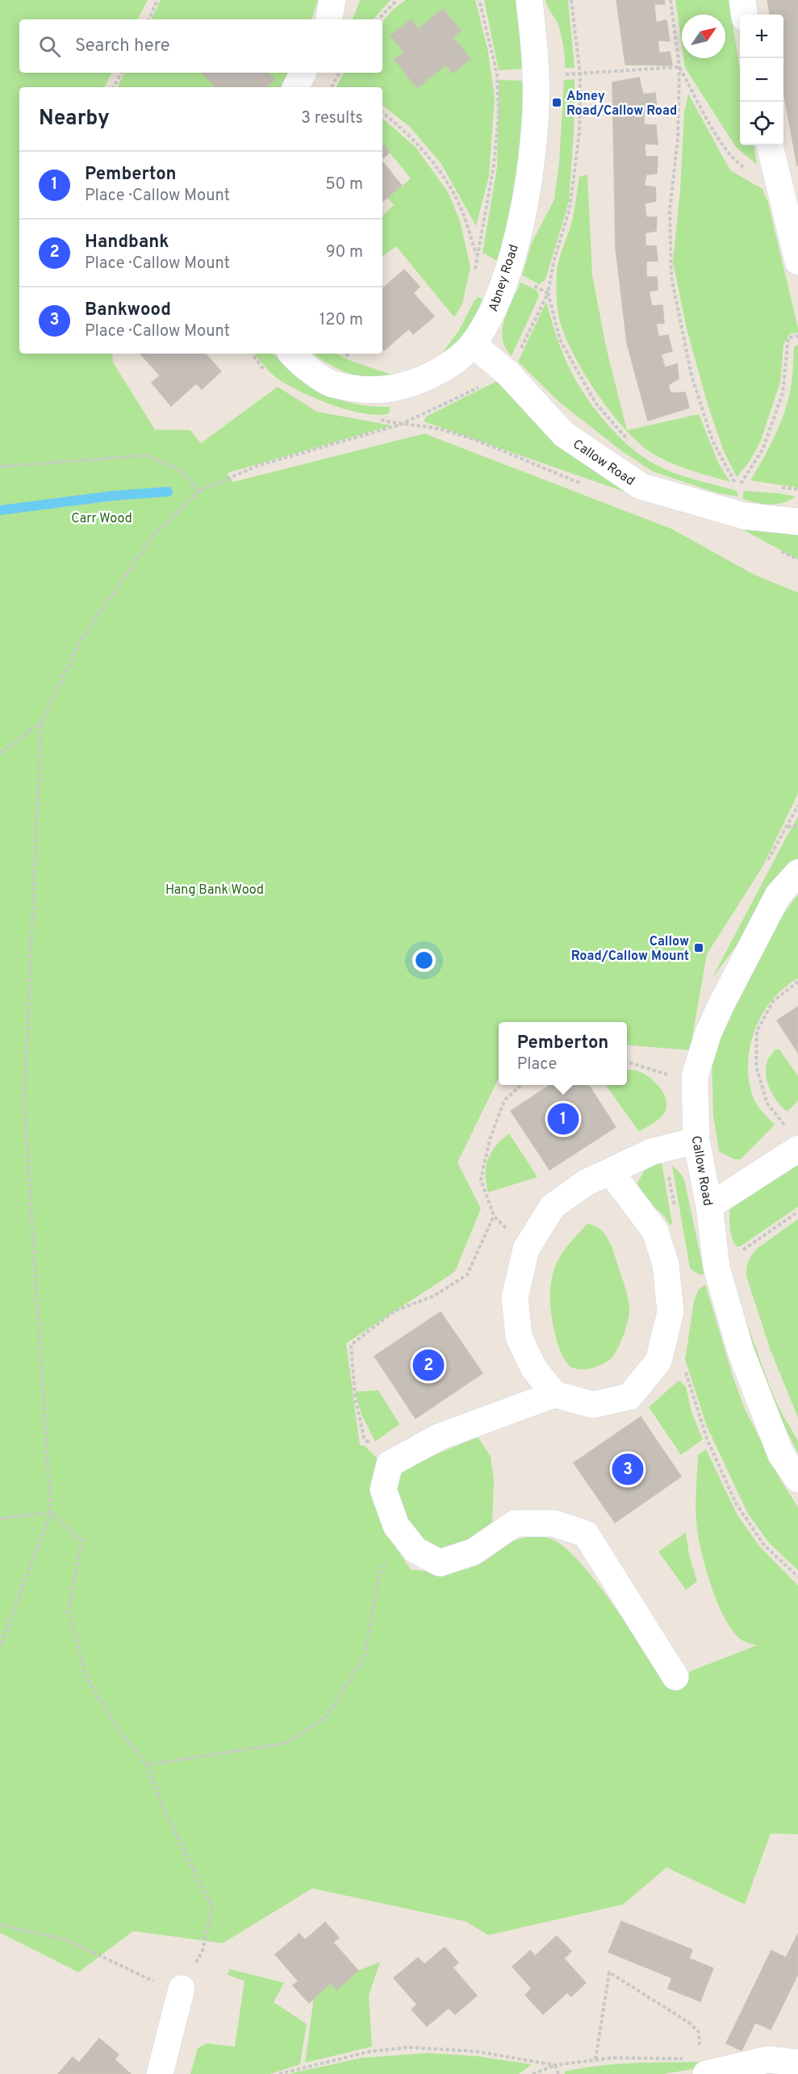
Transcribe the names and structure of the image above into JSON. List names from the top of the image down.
{
  "streets": {
    "street": ["Abney Road", "Callow Road"]
  },
  "crossings": [
    ["Abney Road", "Callow Road"]
  ],
  "parks": ["Carr Wood", "Hang Bank Wood"],
  "places": {
    "transit": ["Abney Road/Callow Road", "Callow Road/Callow Mount"]
  },
  "north": "top right",
  "page": {
    "map_buttons": ["+", "−"],
    "search": "Search here",
    "heading": ["Nearby", "3 results"],
    "list": [
      {
        "mark": "1",
        "name": "Pemberton",
        "note": "Place · Callow Mount",
        "value": "50 m"
      },
      {
        "mark": "2",
        "name": "Handbank",
        "note": "Place · Callow Mount",
        "value": "90 m"
      },
      {
        "mark": "3",
        "name": "Bankwood",
        "note": "Place · Callow Mount",
        "value": "120 m"
      }
    ],
    "popup": ["Pemberton", "Place"],
    "pins": ["1", "2", "3"]
  }
}
